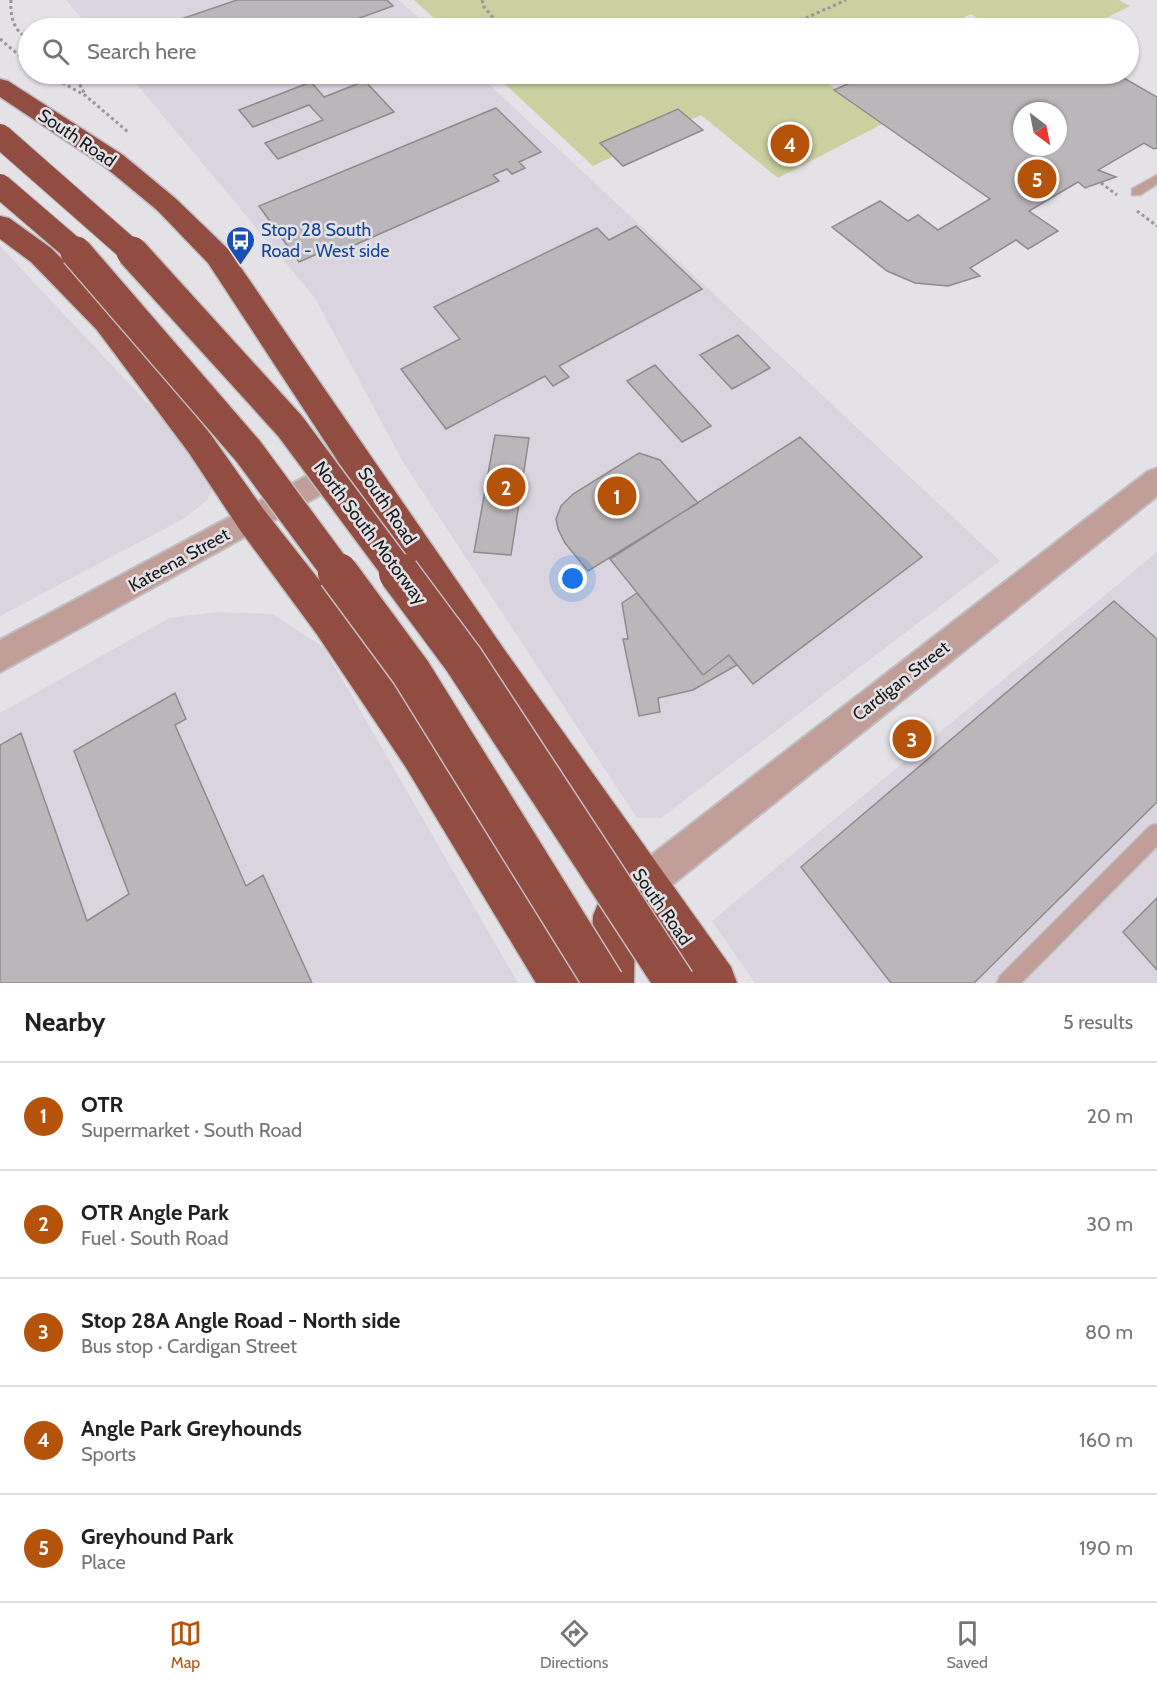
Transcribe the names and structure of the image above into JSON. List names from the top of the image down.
{
  "streets": {
    "highway": ["South Road", "North South Motorway"],
    "street": ["Kateena Street", "Cardigan Street"]
  },
  "crossings": [
    ["South Road", "Kateena Street"],
    ["South Road", "Cardigan Street"]
  ],
  "places": {
    "bus stop": ["Stop 28 South Road - West side"]
  },
  "north": "bottom right",
  "page": {
    "search": "Search here",
    "pins": [
      "4",
      "5",
      "2",
      "1",
      "3"
    ],
    "heading": ["Nearby", "5 results"],
    "list": [
      {
        "mark": "1",
        "name": "OTR",
        "note": "Supermarket · South Road",
        "value": "20 m"
      },
      {
        "mark": "2",
        "name": "OTR Angle Park",
        "note": "Fuel · South Road",
        "value": "30 m"
      },
      {
        "mark": "3",
        "name": "Stop 28A Angle Road - North side",
        "note": "Bus stop · Cardigan Street",
        "value": "80 m"
      },
      {
        "mark": "4",
        "name": "Angle Park Greyhounds",
        "note": "Sports",
        "value": "160 m"
      },
      {
        "mark": "5",
        "name": "Greyhound Park",
        "note": "Place",
        "value": "190 m"
      }
    ],
    "nav": ["Map", "Directions", "Saved"]
  }
}
